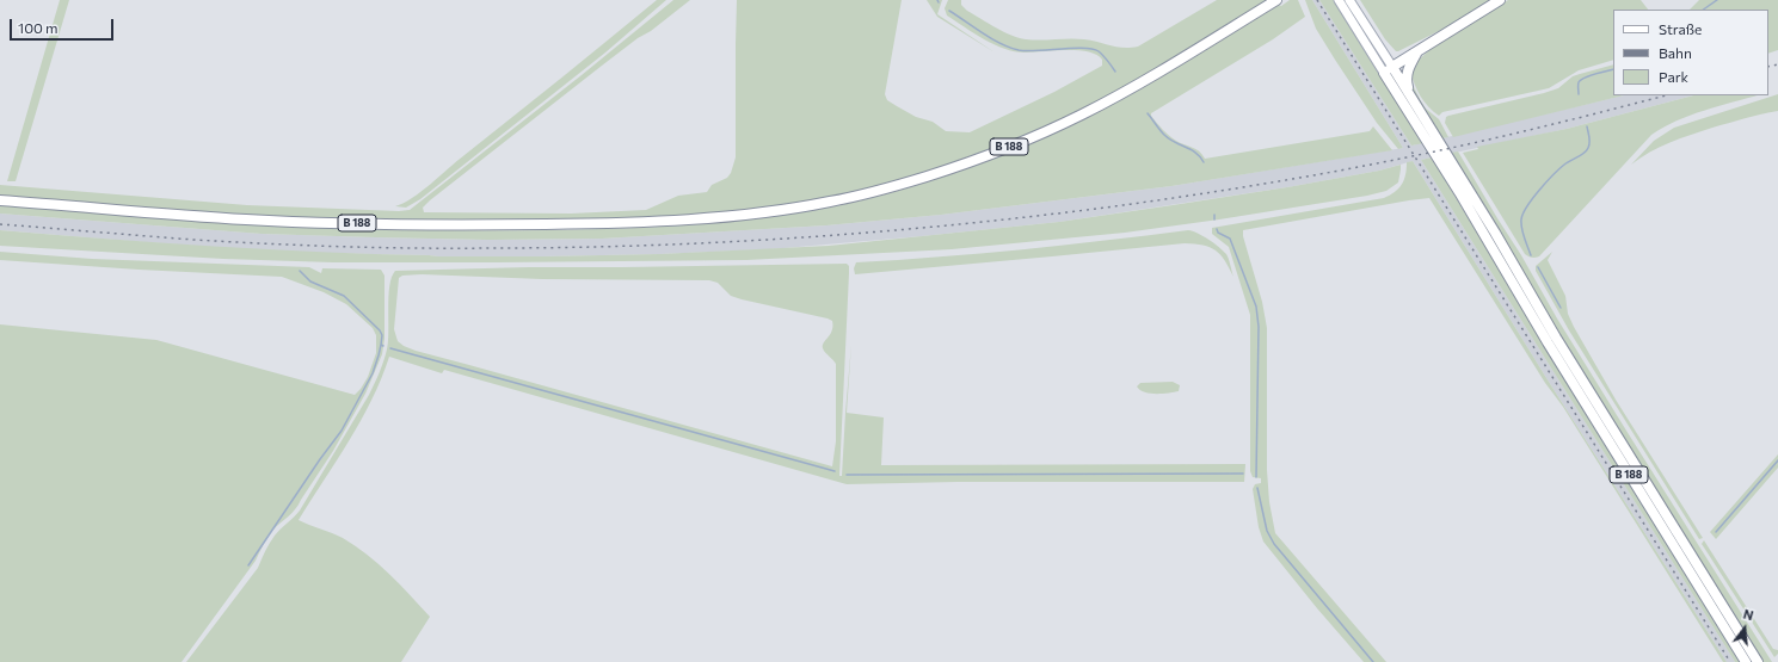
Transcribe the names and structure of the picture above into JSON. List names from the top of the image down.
{
  "streets": {
    "highway": ["B 188"]
  },
  "legend": ["Straße", "Bahn", "Park"],
  "scale_bar": "100 m",
  "north": "top"
}
